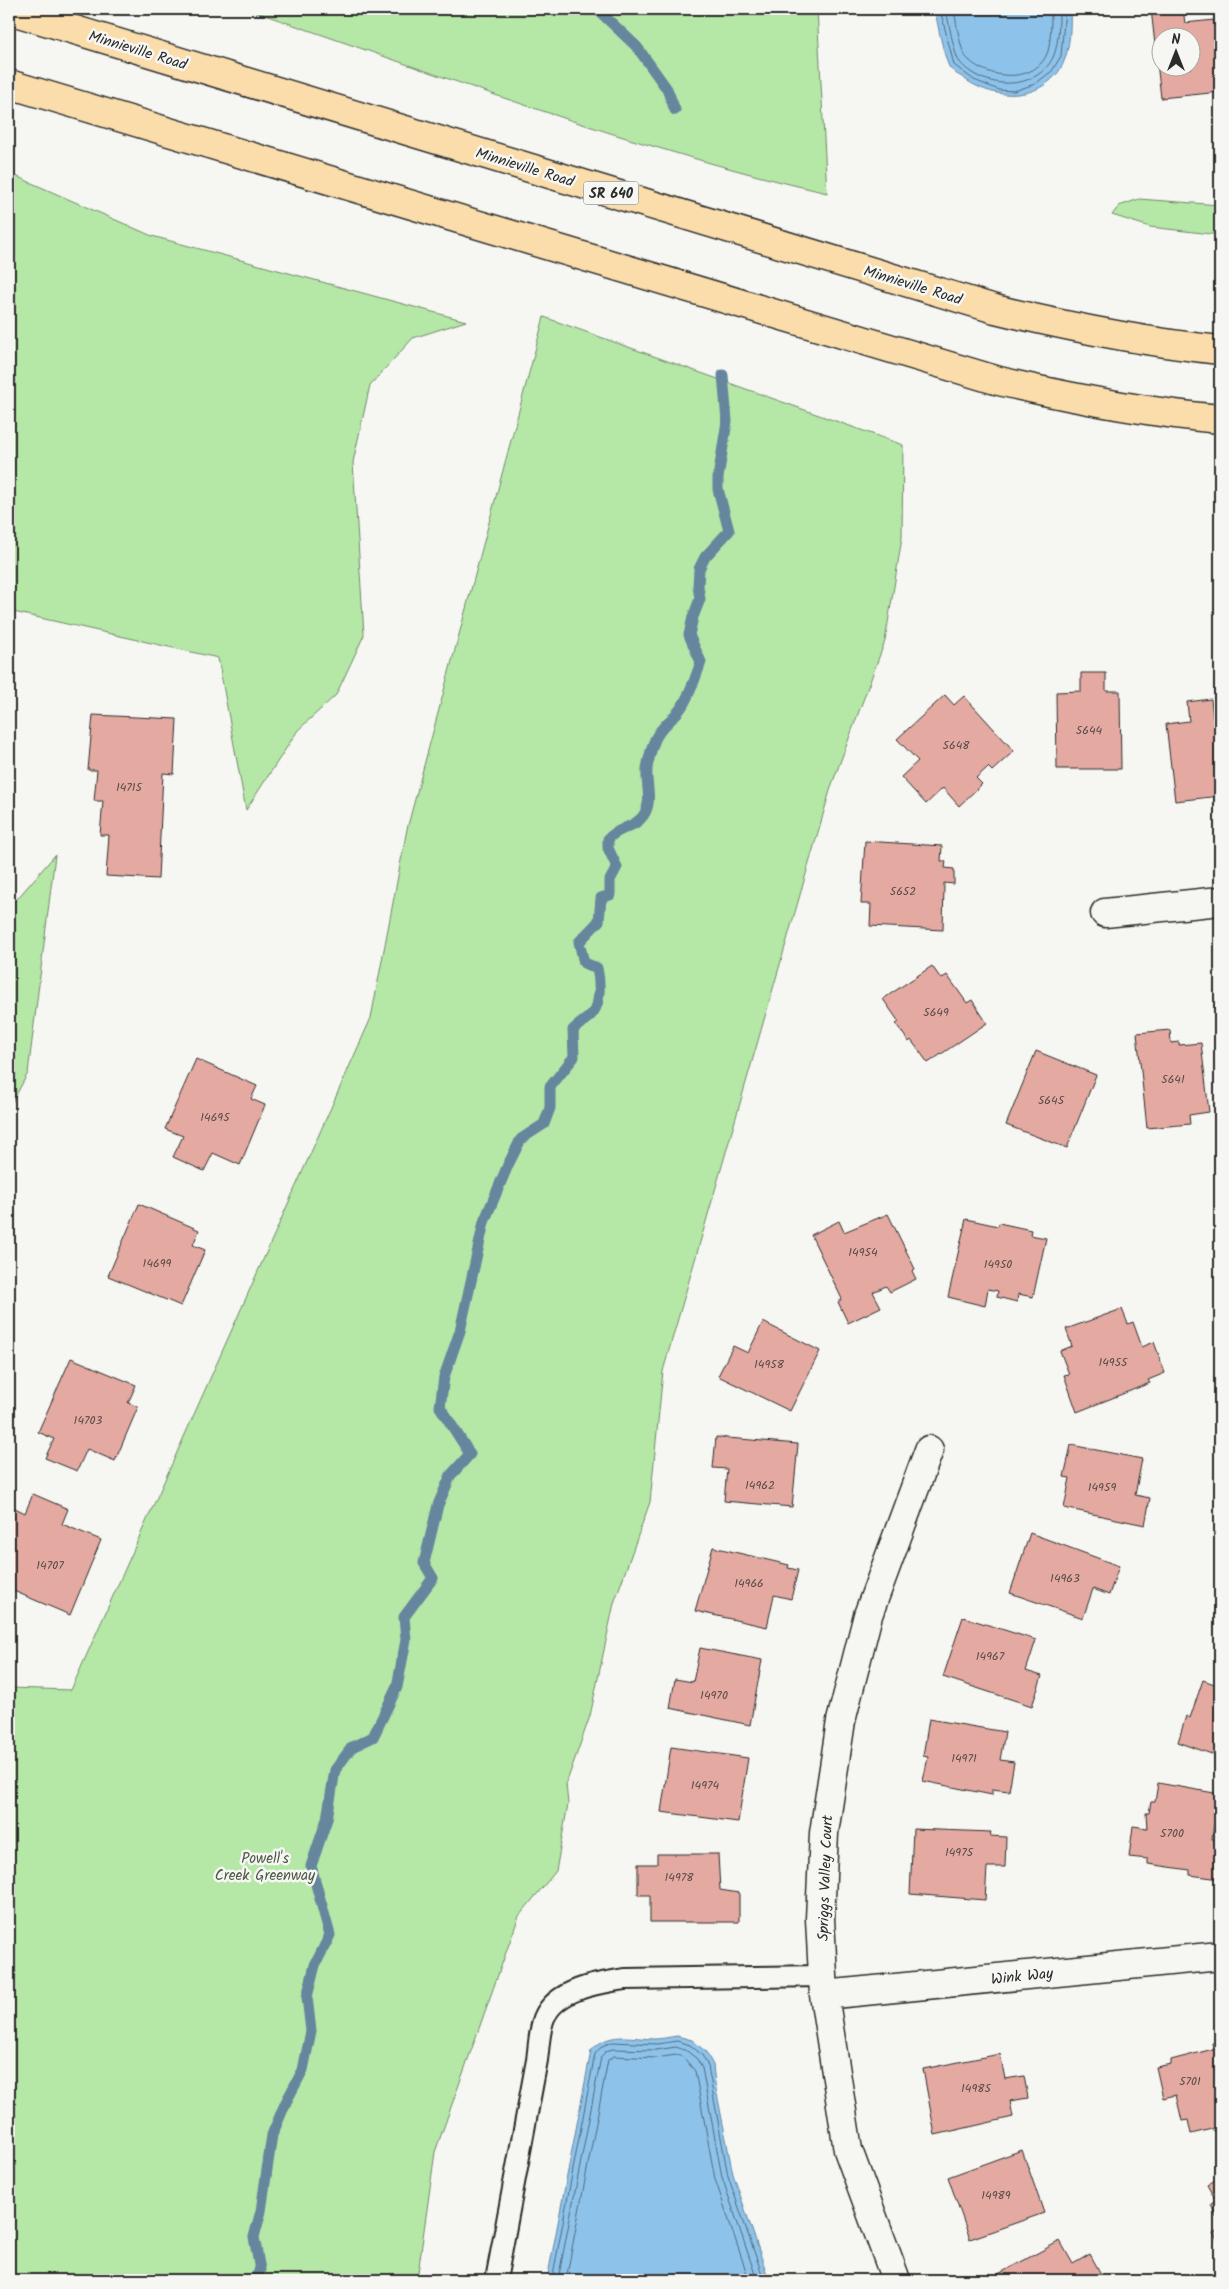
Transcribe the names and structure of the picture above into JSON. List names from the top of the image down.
{
  "streets": {
    "main road": ["Minnieville Road", "SR 640"],
    "street": ["Spriggs Valley Court", "Wink Way"]
  },
  "crossings": [
    ["Spriggs Valley Court", "Wink Way"]
  ],
  "parks": ["Powell's Creek Greenway"],
  "house_numbers": [
    "5644",
    "5648",
    "14715",
    "5652",
    "5649",
    "5641",
    "5645",
    "14695",
    "14954",
    "14699",
    "14950",
    "14955",
    "14958",
    "14703",
    "14962",
    "14959",
    "14707",
    "14963",
    "14966",
    "14967",
    "14970",
    "14971",
    "14974",
    "5700",
    "14975",
    "14978",
    "5701",
    "14985",
    "14989"
  ],
  "north": "top"
}
